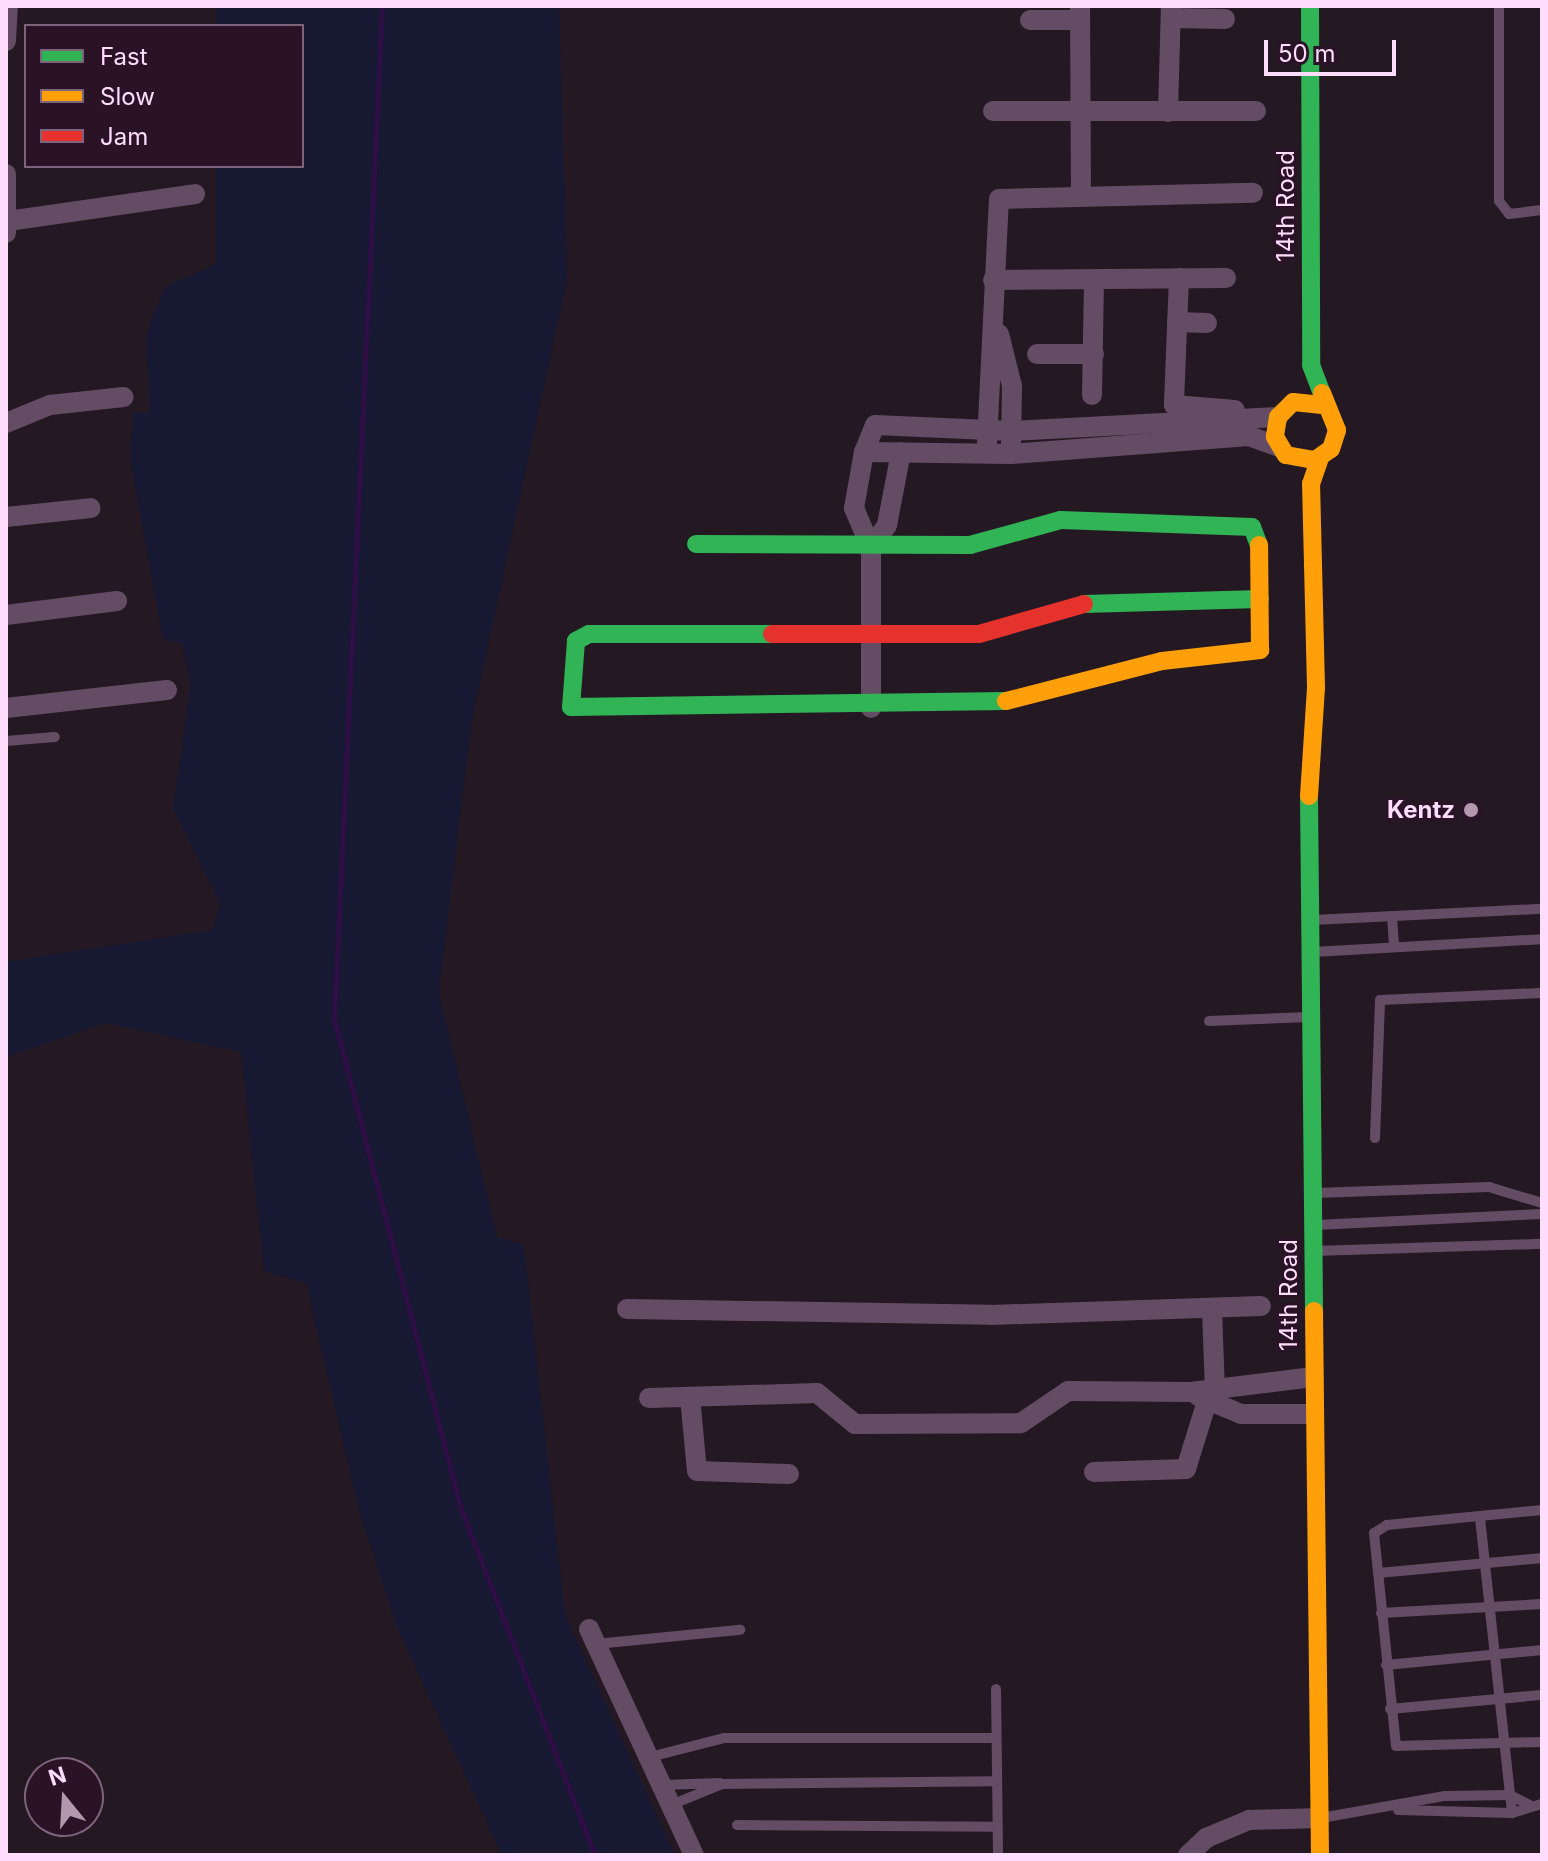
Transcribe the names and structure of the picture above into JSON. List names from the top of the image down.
{
  "streets": {
    "street": ["14th Road"]
  },
  "places": ["Kentz"],
  "legend": ["Fast", "Slow", "Jam"],
  "scale_bar": "50 m",
  "north": "top"
}
